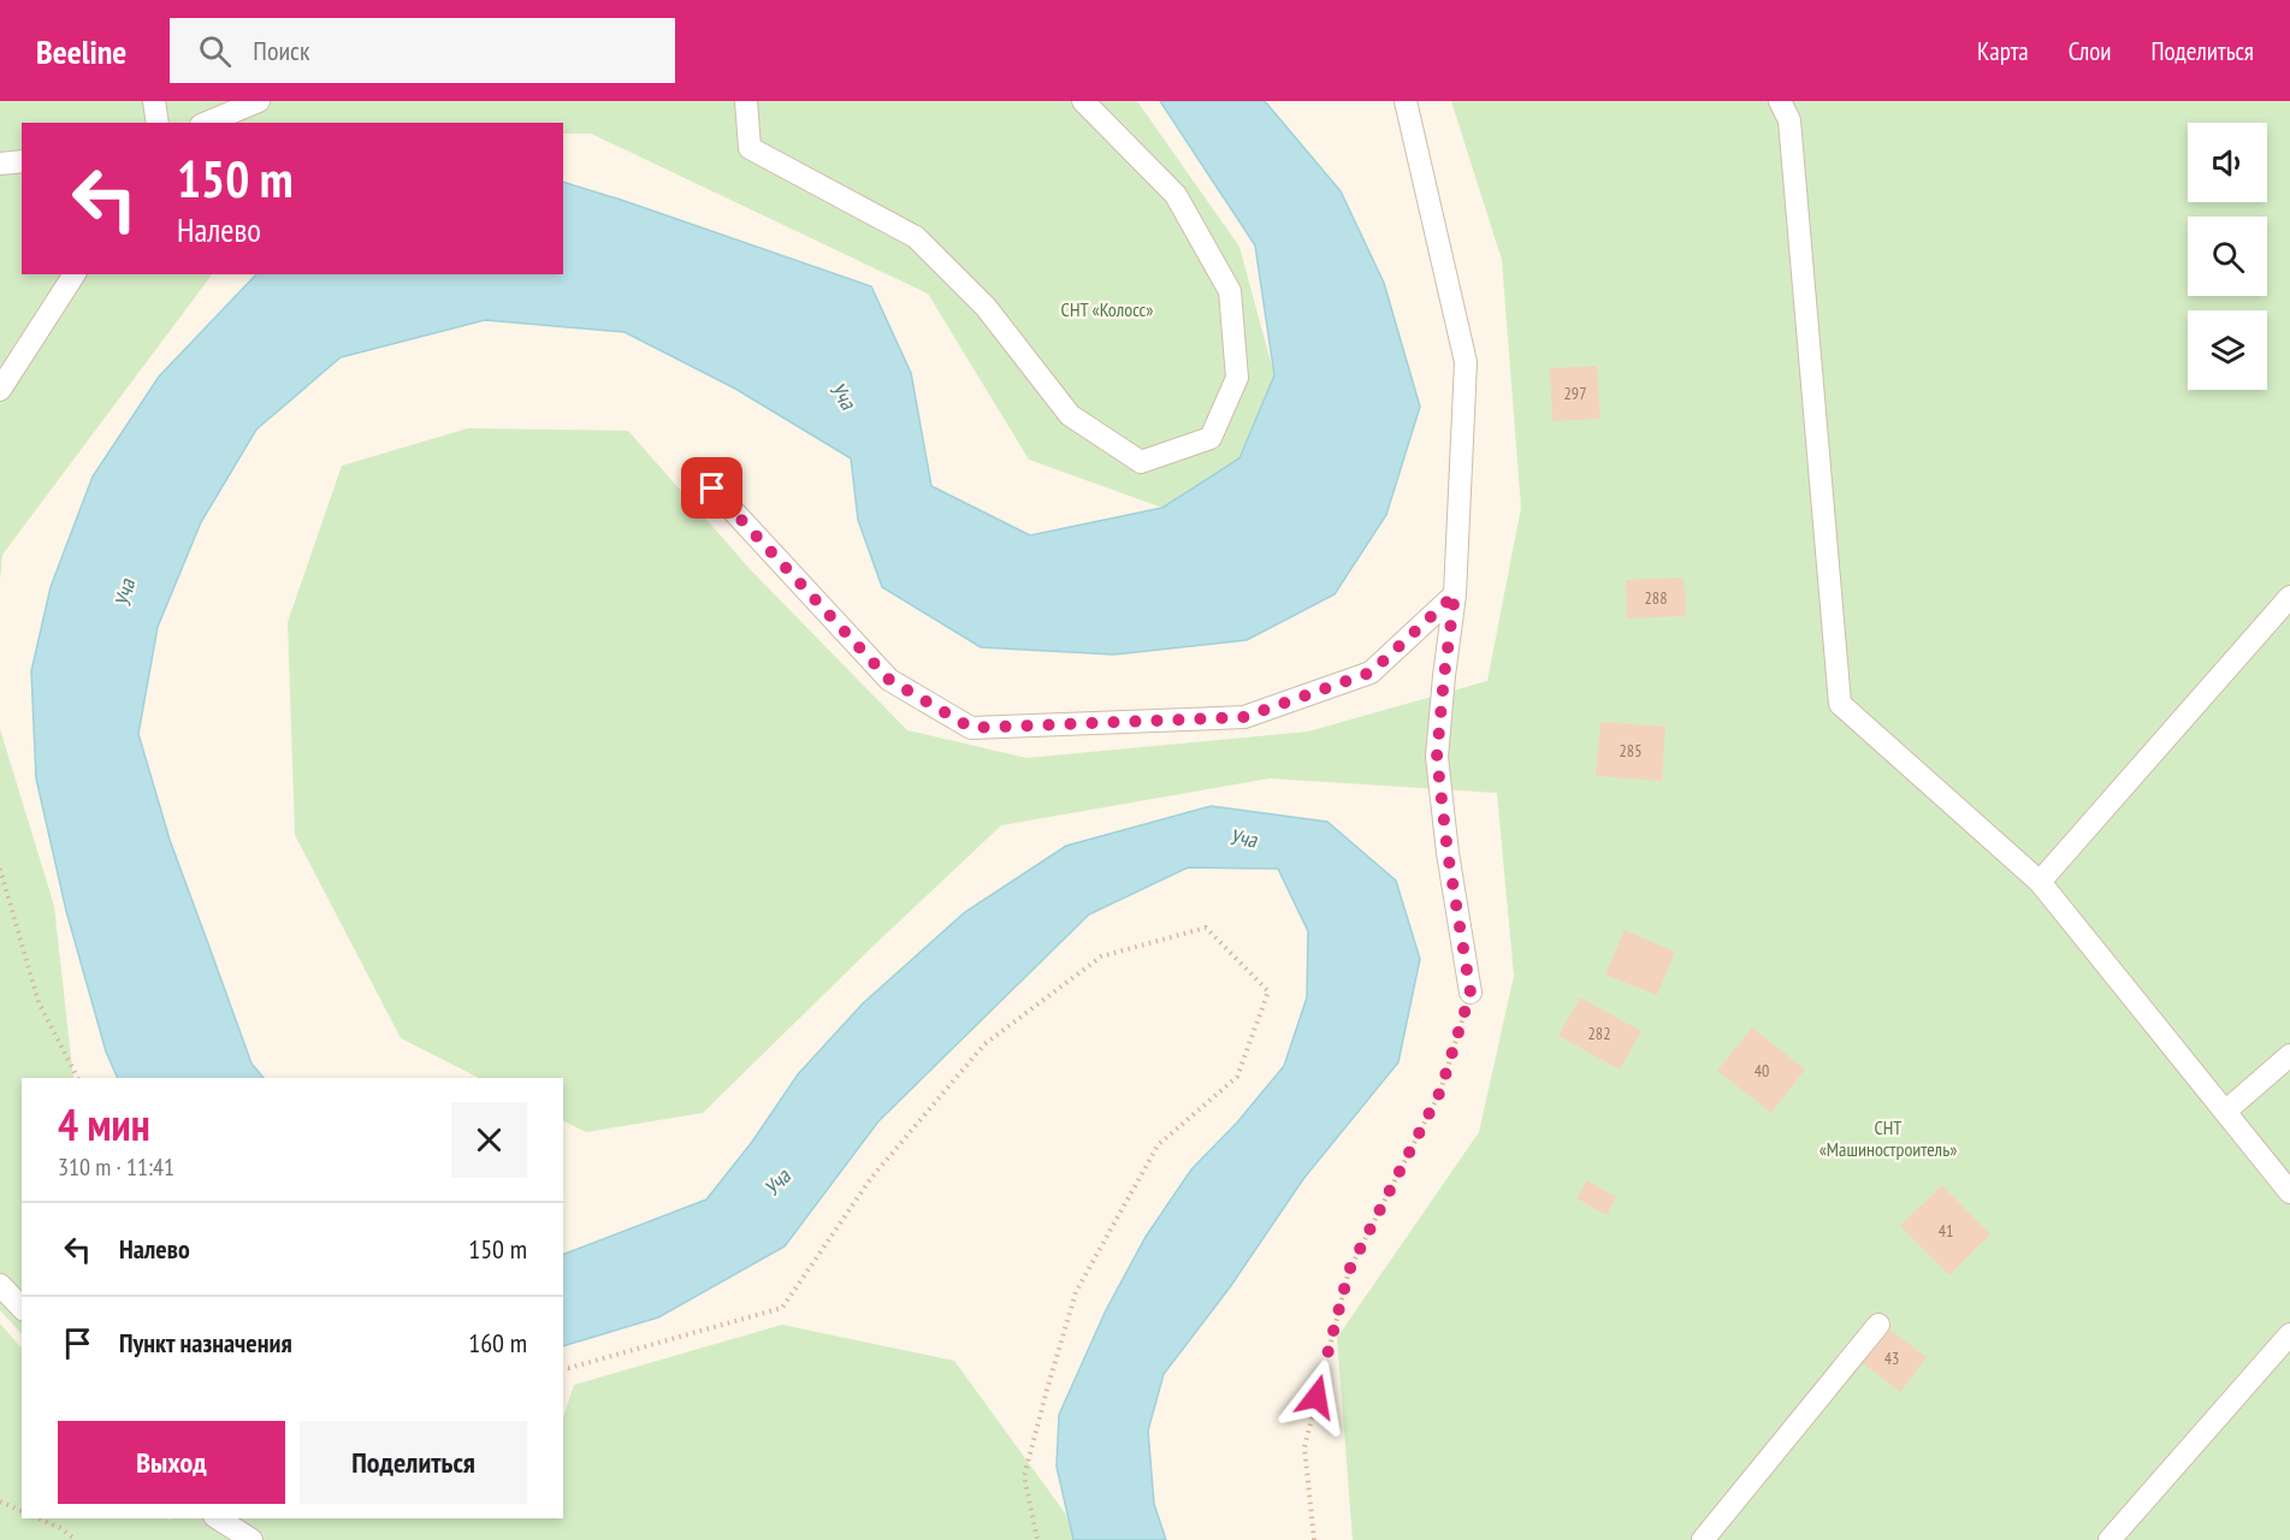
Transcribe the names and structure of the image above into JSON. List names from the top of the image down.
{
  "water": ["Уча"],
  "parks": ["СНТ «Колосс»", "СНТ «Машиностроитель»"],
  "house_numbers": [
    "297",
    "288",
    "285",
    "282",
    "40",
    "41",
    "43"
  ],
  "page": {
    "header": "Beeline",
    "search": "Поиск",
    "nav": ["Карта", "Слои", "Поделиться"],
    "turn": ["150 m", "Налево"],
    "heading": ["4 мин", "310 m · 11:41"],
    "list": [
      {
        "name": "Налево",
        "value": "150 m"
      },
      {
        "name": "Пункт назначения",
        "value": "160 m"
      }
    ],
    "buttons": ["Выход", "Поделиться"]
  }
}
